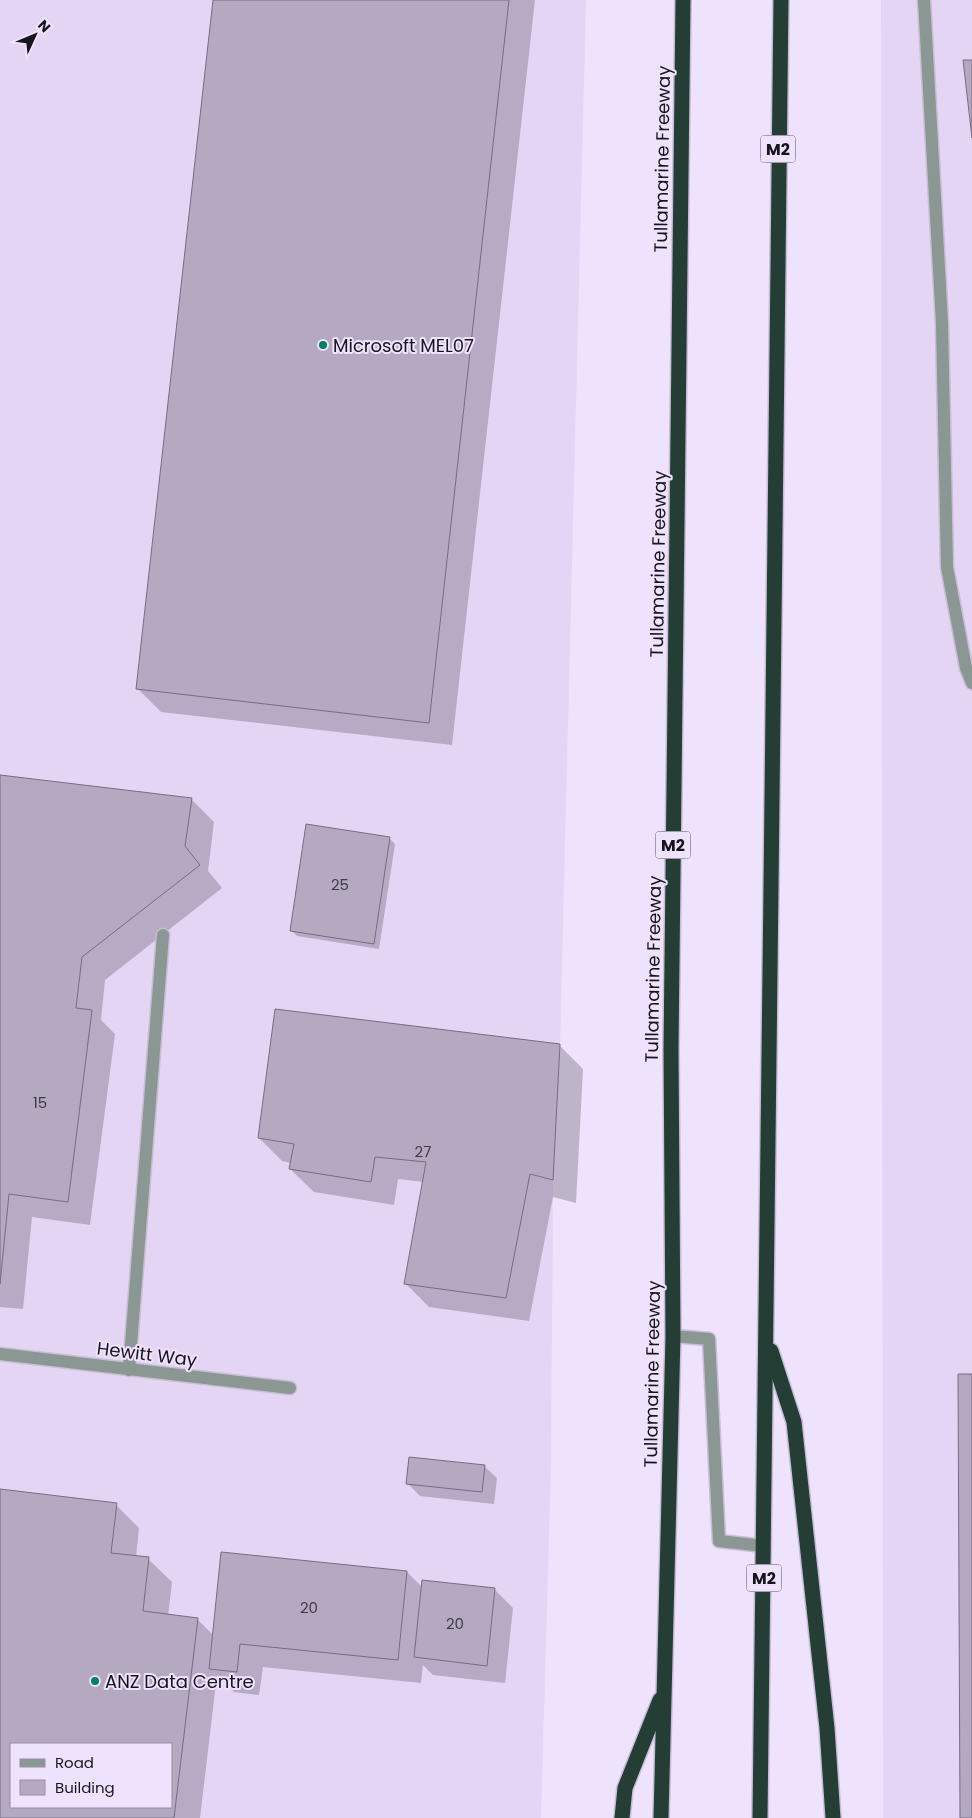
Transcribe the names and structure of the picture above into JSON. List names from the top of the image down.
{
  "streets": {
    "highway": ["M2", "Tullamarine Freeway"],
    "street": ["Hewitt Way"]
  },
  "places": ["Microsoft MEL07", "ANZ Data Centre"],
  "house_numbers": [
    "25",
    "15",
    "27",
    "20",
    "20"
  ],
  "legend": ["Road", "Building"],
  "north": "top right"
}
